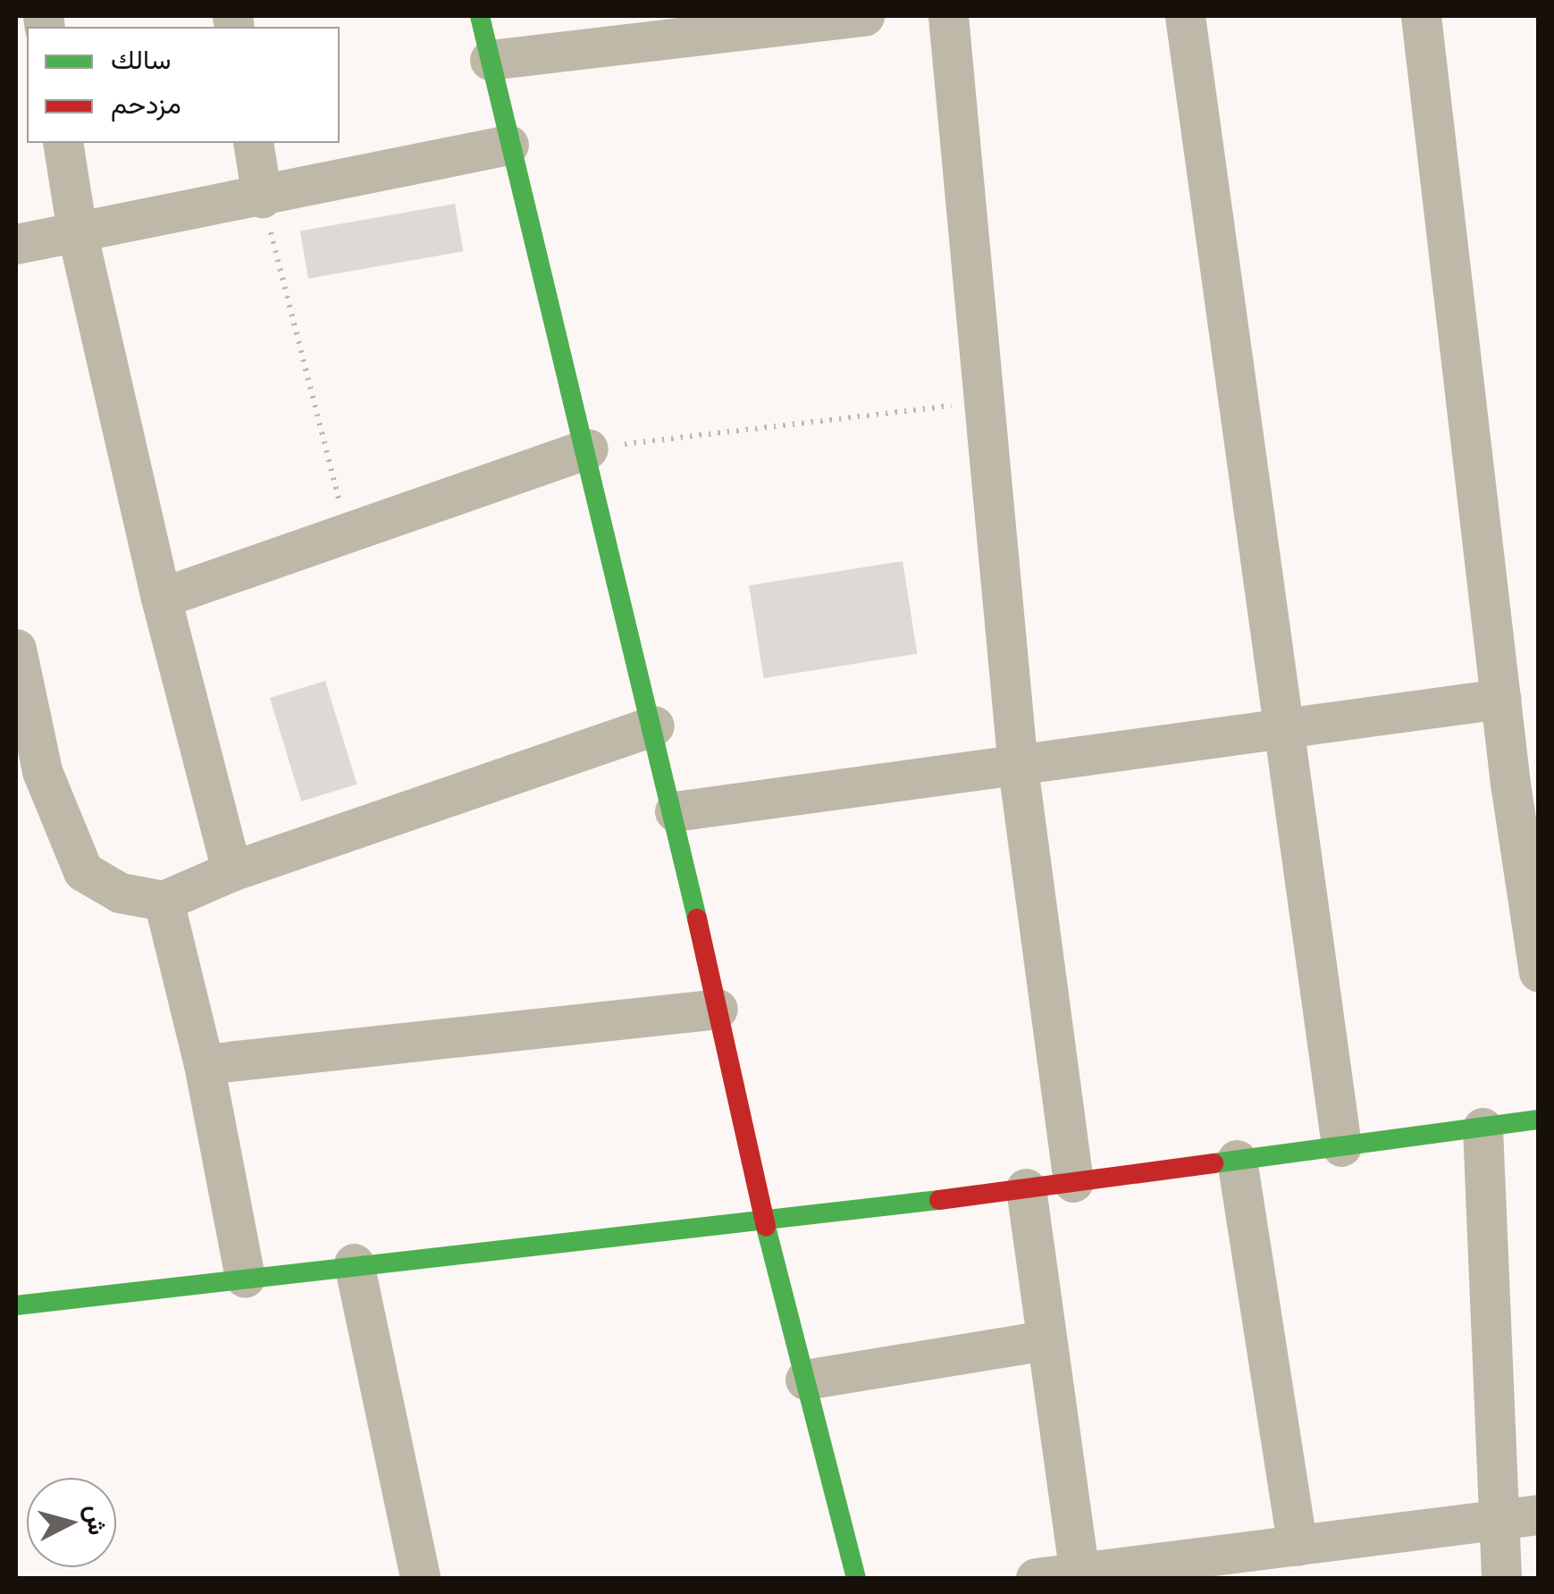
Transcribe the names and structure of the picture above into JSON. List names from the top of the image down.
{
  "legend": ["سالك", "مزدحم"],
  "north": "right"
}
